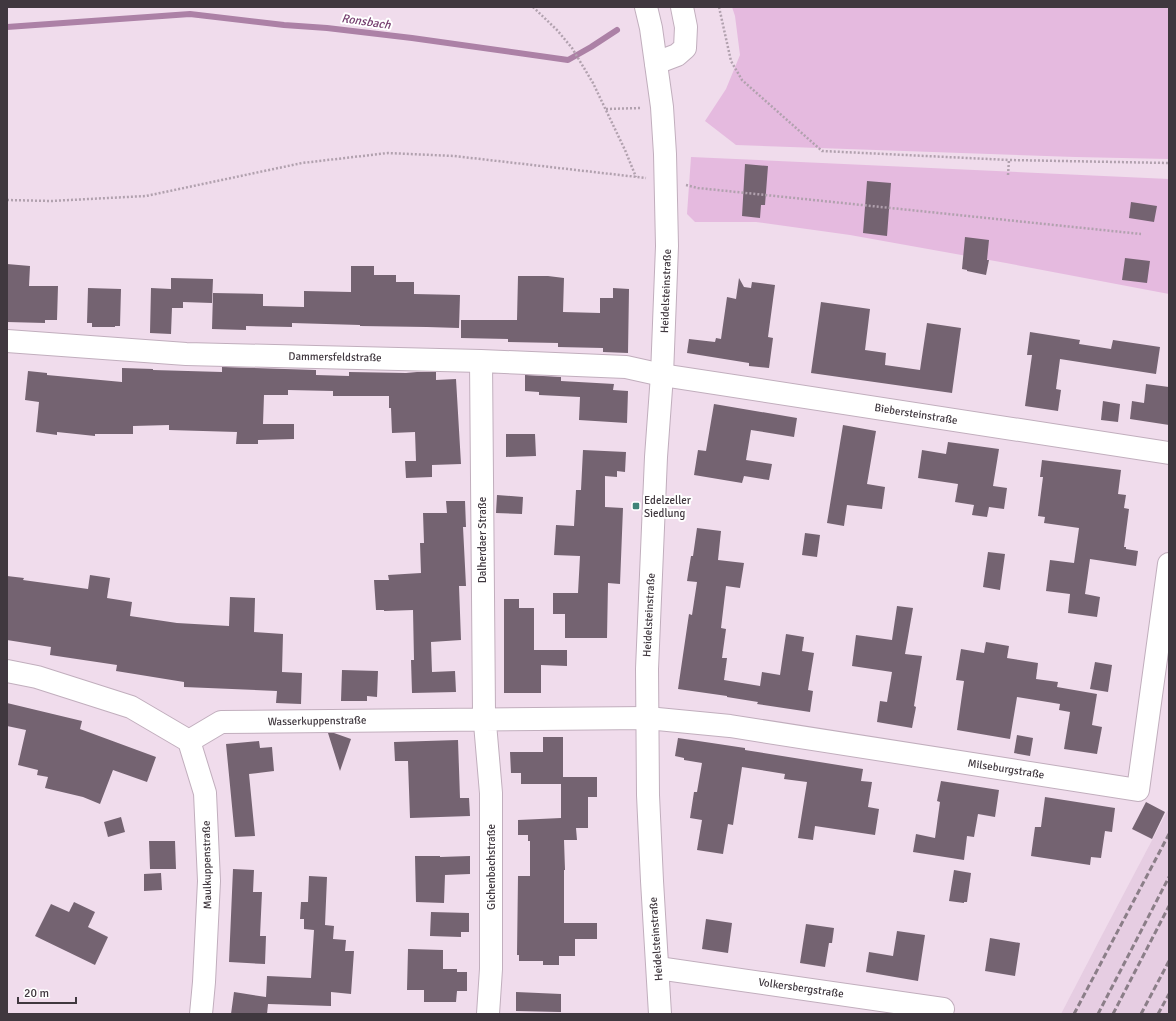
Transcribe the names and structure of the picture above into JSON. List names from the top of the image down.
{
  "streets": {
    "street": [
      "Heidelsteinstraße",
      "Dammersfeldstraße",
      "Biebersteinstraße",
      "Dalherdaer Straße",
      "Wasserkuppenstraße",
      "Milseburgstraße",
      "Maulkuppenstraße",
      "Gichenbachstraße",
      "Volkersbergstraße"
    ]
  },
  "crossings": [
    ["Heidelsteinstraße", "Dammersfeldstraße"],
    ["Heidelsteinstraße", "Biebersteinstraße"],
    ["Heidelsteinstraße", "Wasserkuppenstraße"],
    ["Heidelsteinstraße", "Milseburgstraße"],
    ["Heidelsteinstraße", "Volkersbergstraße"],
    ["Dammersfeldstraße", "Biebersteinstraße"],
    ["Dammersfeldstraße", "Dalherdaer Straße"],
    ["Dalherdaer Straße", "Wasserkuppenstraße"],
    ["Dalherdaer Straße", "Gichenbachstraße"],
    ["Wasserkuppenstraße", "Milseburgstraße"],
    ["Wasserkuppenstraße", "Maulkuppenstraße"],
    ["Wasserkuppenstraße", "Gichenbachstraße"]
  ],
  "water": ["Ronsbach"],
  "places": {
    "transit": ["Edelzeller Siedlung"]
  },
  "scale_bar": "20 m"
}
